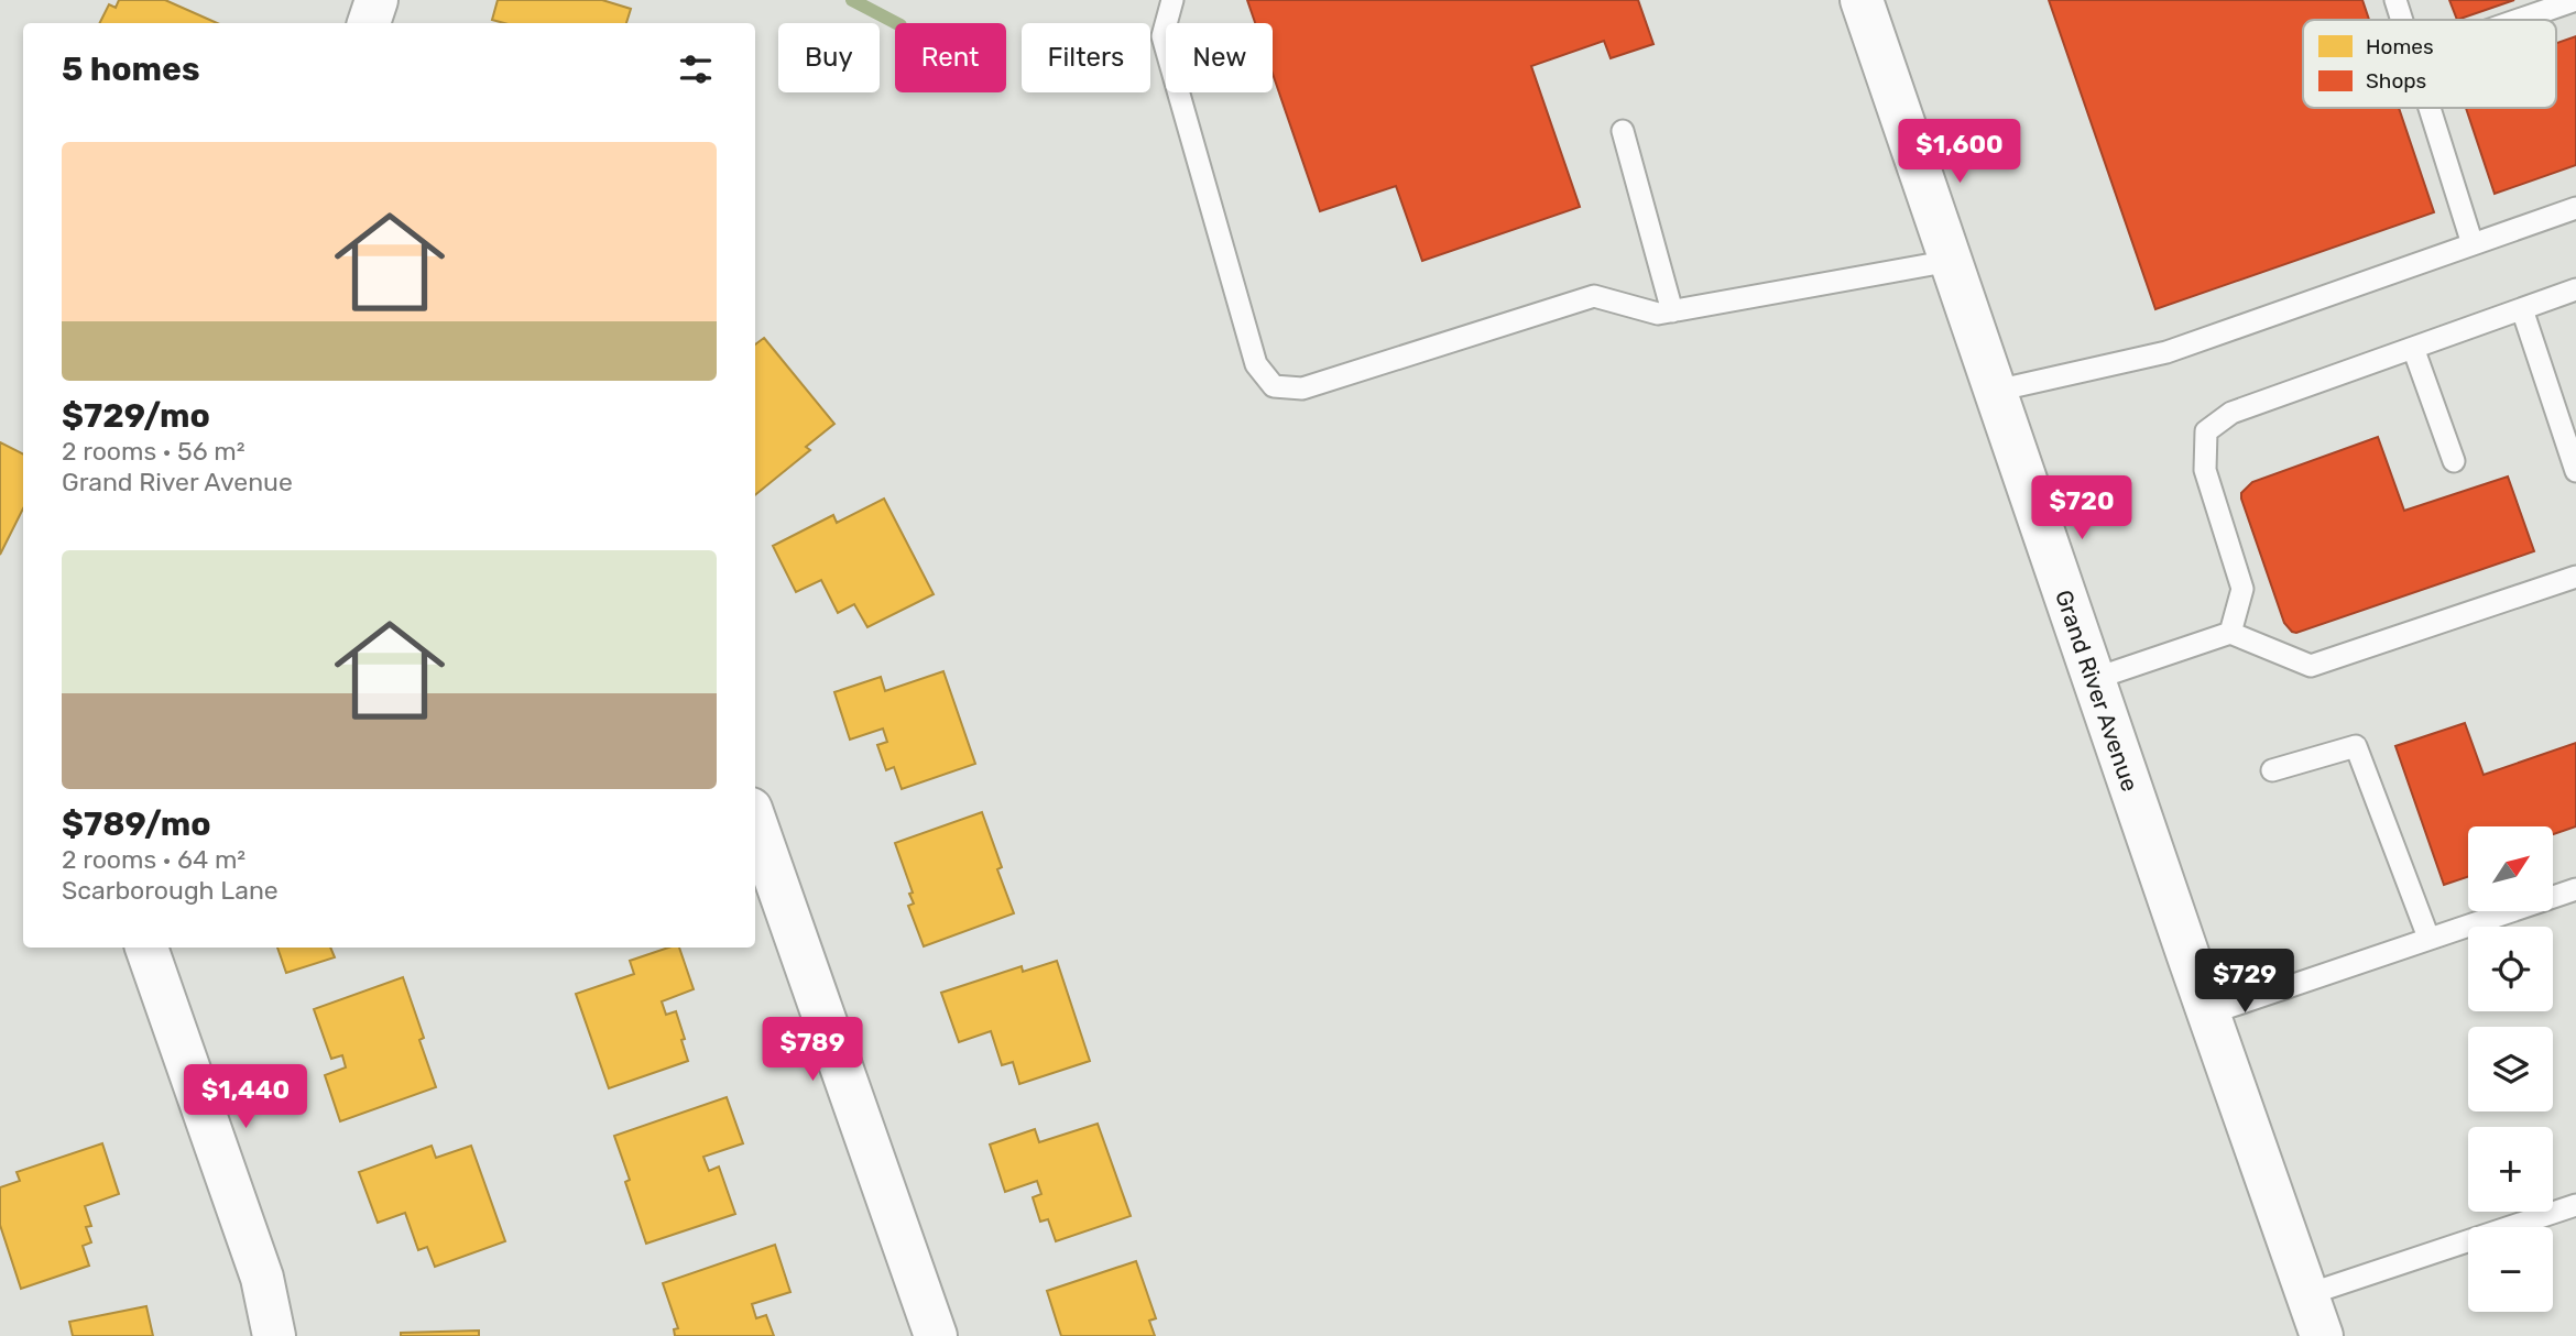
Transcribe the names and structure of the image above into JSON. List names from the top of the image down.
{
  "streets": {
    "main road": ["Grand River Avenue"]
  },
  "legend": ["Homes", "Shops"],
  "north": "top right",
  "page": {
    "chip": [
      "Buy",
      "Rent",
      "Filters",
      "New"
    ],
    "heading": "5 homes",
    "list": [
      {
        "name": "$729/mo",
        "note": "2 rooms · 56 m² · Grand River Avenue"
      },
      {
        "name": "$789/mo",
        "note": "2 rooms · 64 m² · Scarborough Lane"
      }
    ],
    "price": [
      "$1,600",
      "$720",
      "$729",
      "$789",
      "$1,440"
    ],
    "map_buttons": ["+", "−"]
  }
}
